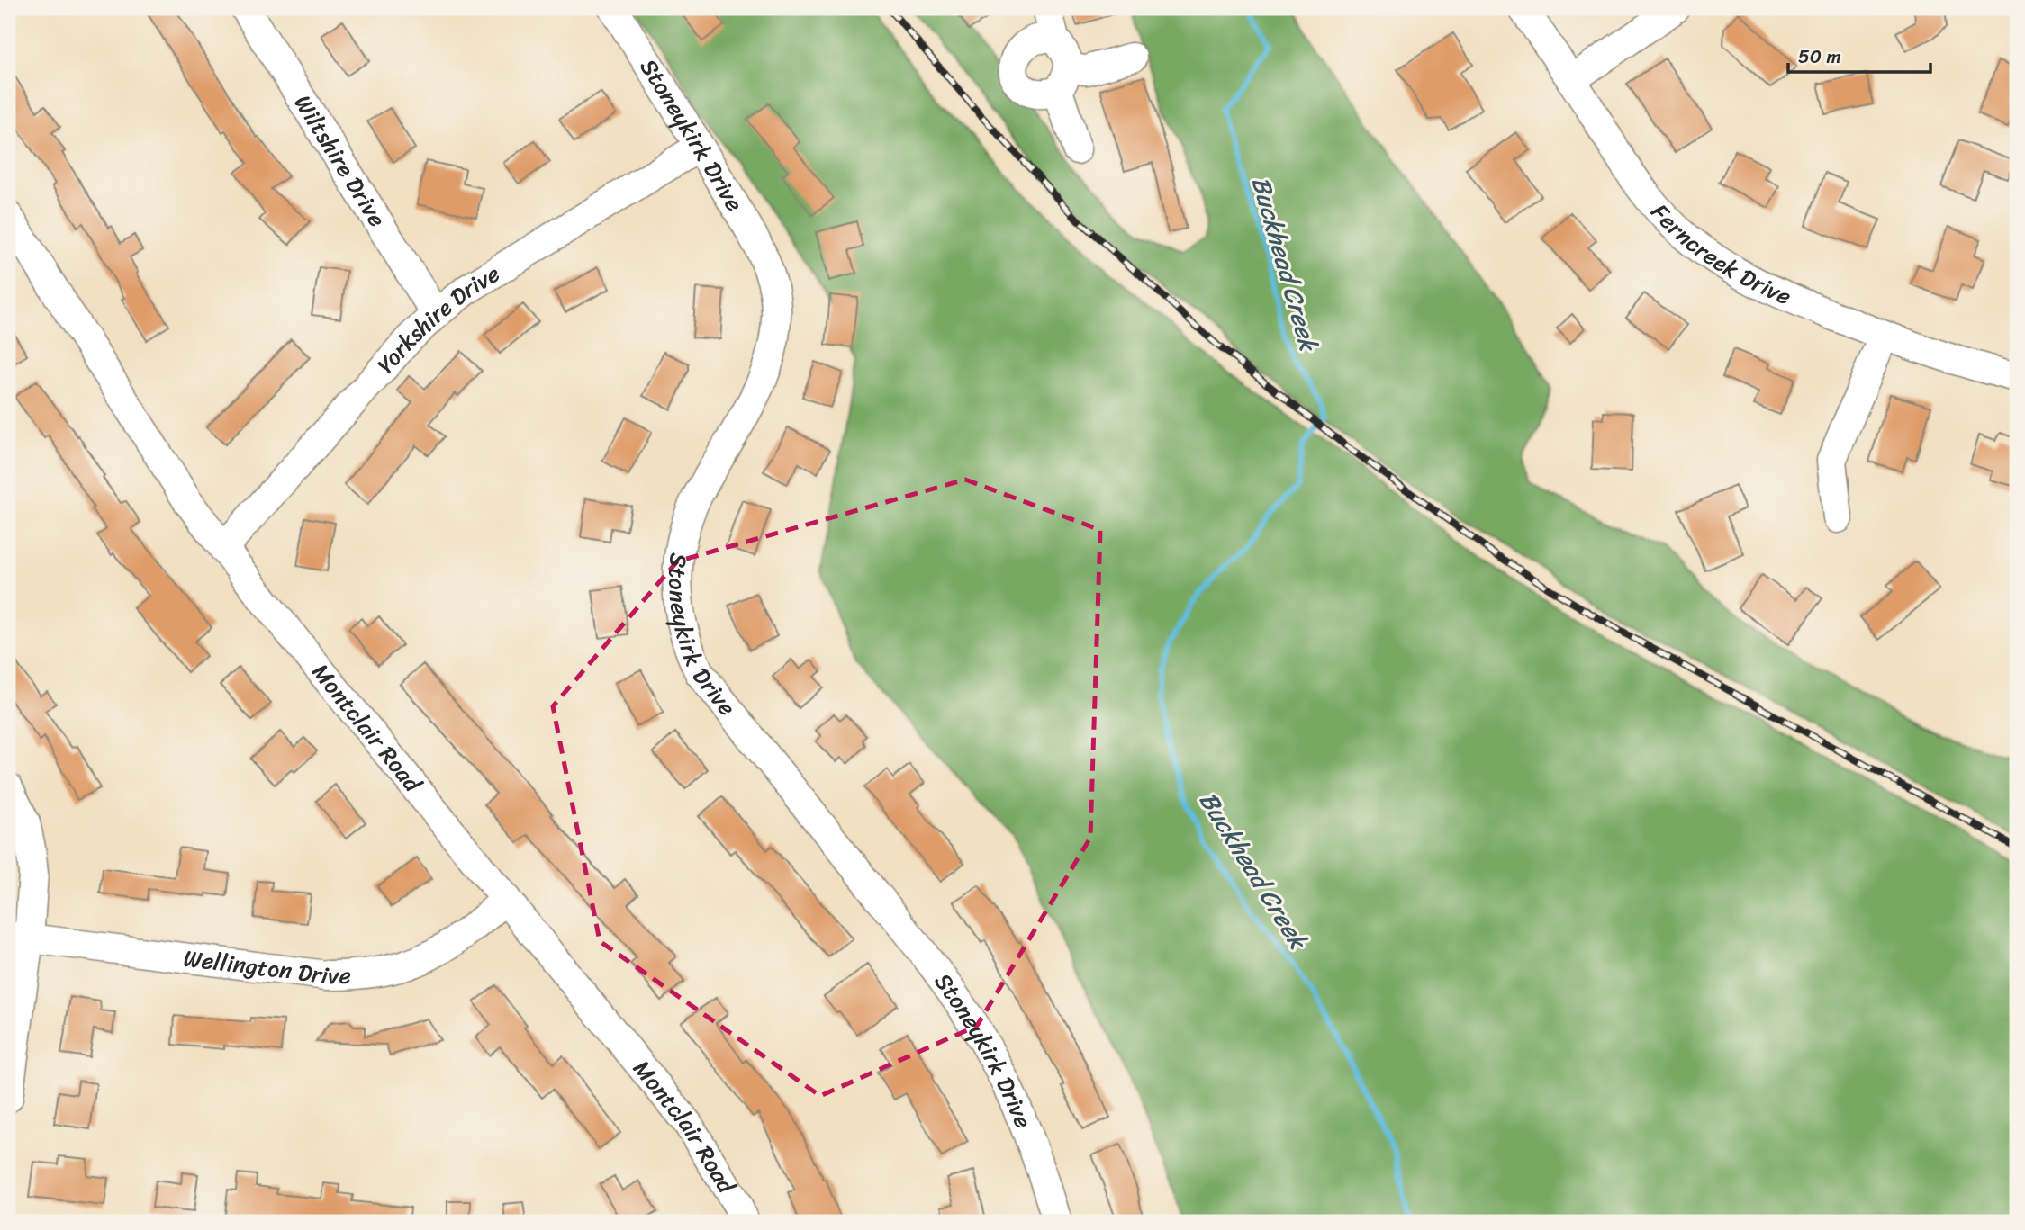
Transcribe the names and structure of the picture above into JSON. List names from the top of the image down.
{
  "streets": {
    "street": [
      "Stoneykirk Drive",
      "Wiltshire Drive",
      "Ferncreek Drive",
      "Yorkshire Drive",
      "Montclair Road",
      "Wellington Drive"
    ]
  },
  "crossings": [
    ["Stoneykirk Drive", "Yorkshire Drive"],
    ["Wiltshire Drive", "Yorkshire Drive"],
    ["Yorkshire Drive", "Montclair Road"],
    ["Montclair Road", "Wellington Drive"]
  ],
  "water": ["Buckhead Creek"],
  "scale_bar": "50 m"
}
